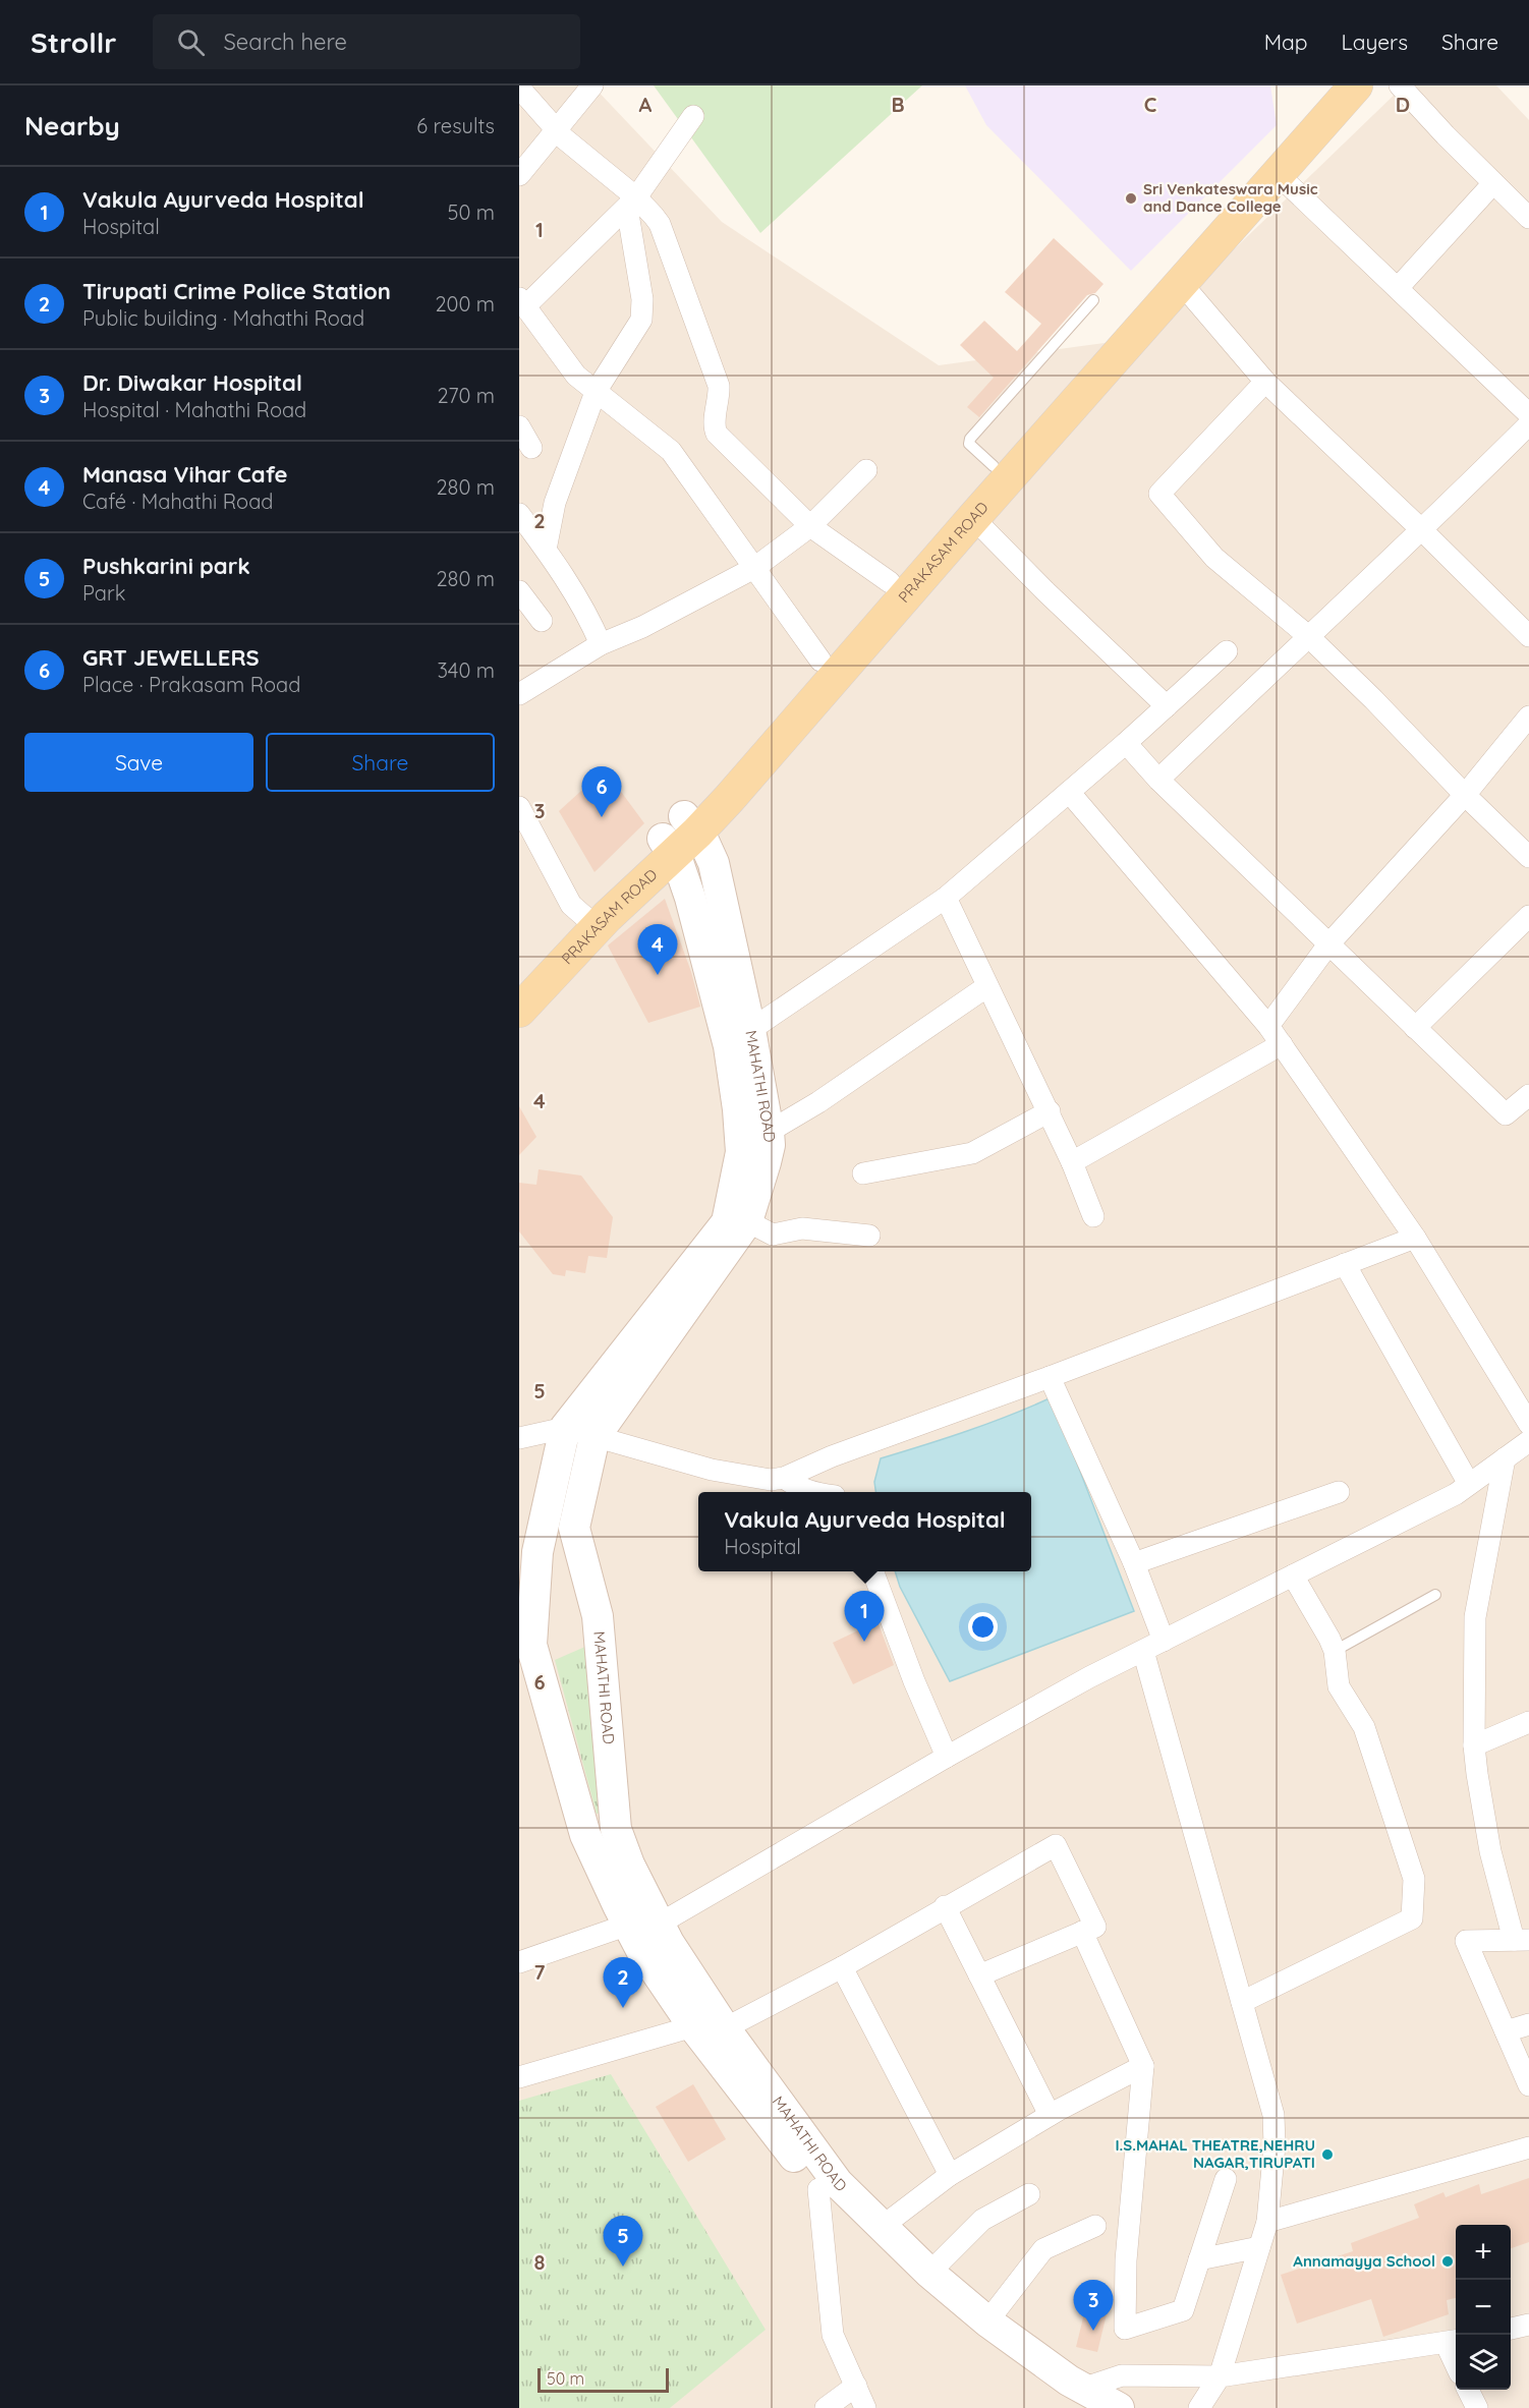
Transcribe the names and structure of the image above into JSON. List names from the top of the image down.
{
  "streets": {
    "main road": ["PRAKASAM ROAD"],
    "street": ["MAHATHI ROAD"]
  },
  "crossings": [
    ["PRAKASAM ROAD", "MAHATHI ROAD"]
  ],
  "places": ["Sri Venkateswara Music and Dance College", "I.S.MAHAL THEATRE,NEHRU NAGAR,TIRUPATI", "Annamayya School"],
  "scale_bar": "50 m",
  "page": {
    "header": "Strollr",
    "search": "Search here",
    "nav": ["Map", "Layers", "Share"],
    "heading": ["Nearby", "6 results"],
    "list": [
      {
        "mark": "1",
        "name": "Vakula Ayurveda Hospital",
        "note": "Hospital",
        "value": "50 m"
      },
      {
        "mark": "2",
        "name": "Tirupati Crime Police Station",
        "note": "Public building · Mahathi Road",
        "value": "200 m"
      },
      {
        "mark": "3",
        "name": "Dr. Diwakar Hospital",
        "note": "Hospital · Mahathi Road",
        "value": "270 m"
      },
      {
        "mark": "4",
        "name": "Manasa Vihar Cafe",
        "note": "Café · Mahathi Road",
        "value": "280 m"
      },
      {
        "mark": "5",
        "name": "Pushkarini park",
        "note": "Park",
        "value": "280 m"
      },
      {
        "mark": "6",
        "name": "GRT JEWELLERS",
        "note": "Place · Prakasam Road",
        "value": "340 m"
      }
    ],
    "buttons": ["Save", "Share"],
    "pins": [
      "6",
      "4",
      "1",
      "2",
      "5",
      "3"
    ],
    "popup": ["Vakula Ayurveda Hospital", "Hospital"],
    "map_buttons": ["+", "−"],
    "scale": "50 m"
  },
  "grid": {
    "columns": [
      "A",
      "B",
      "C",
      "D"
    ],
    "rows": [
      "1",
      "2",
      "3",
      "4",
      "5",
      "6",
      "7",
      "8"
    ]
  }
}
